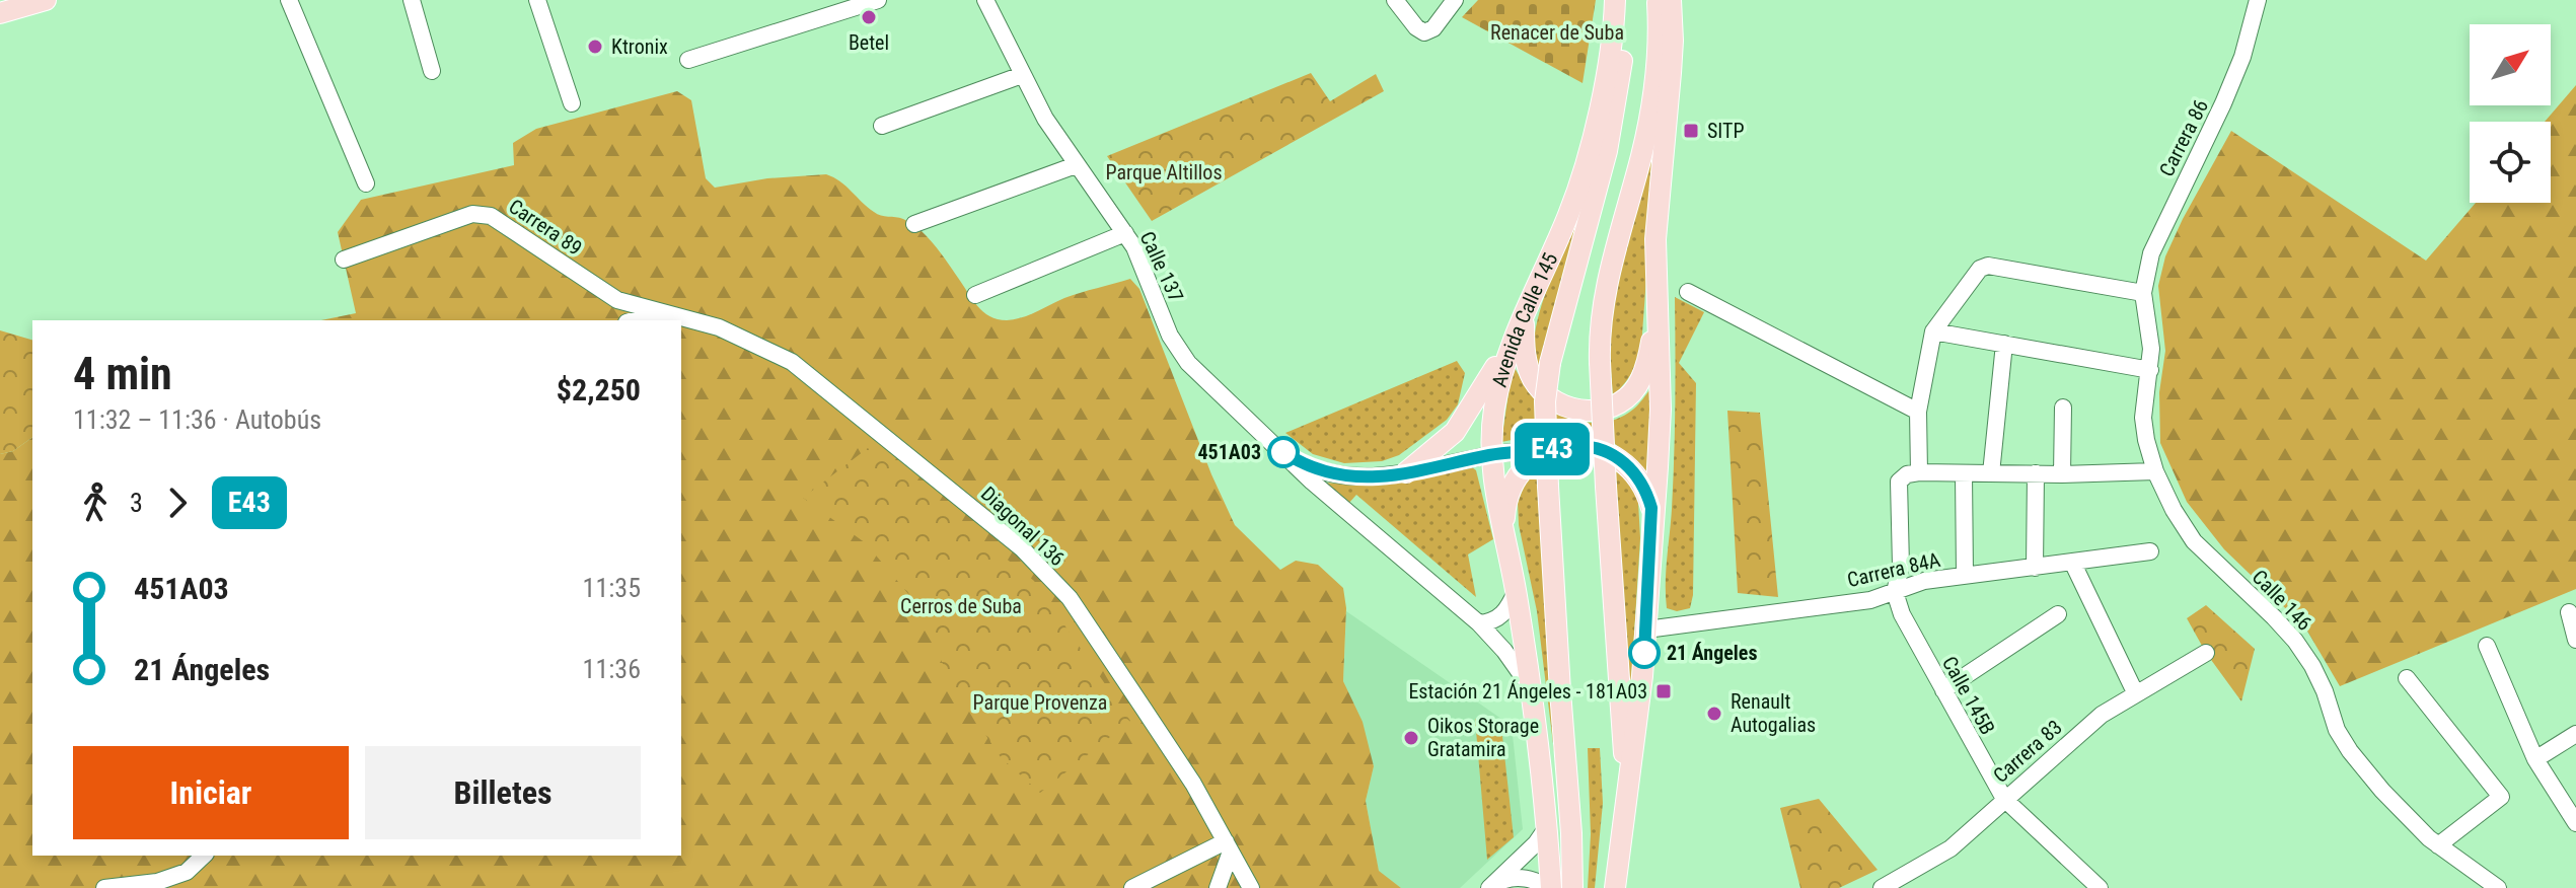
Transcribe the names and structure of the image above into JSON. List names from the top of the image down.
{
  "streets": {
    "main road": ["Avenida Calle 145"],
    "street": [
      "Carrera 86",
      "Carrera 89",
      "Calle 137",
      "Diagonal 136",
      "Carrera 84A",
      "Calle 146",
      "Calle 145B",
      "Carrera 83"
    ]
  },
  "crossings": [
    ["Carrera 86", "Calle 146"],
    ["Carrera 89", "Diagonal 136"],
    ["Calle 137", "Avenida Calle 145"],
    ["Carrera 84A", "Calle 145B"],
    ["Calle 145B", "Carrera 83"]
  ],
  "parks": [
    "Renacer de Suba",
    "Parque Altillos",
    "Cerros de Suba",
    "Parque Provenza"
  ],
  "places": {
    "other": [
      "Betel",
      "Ktronix",
      "451A03",
      "21 Ángeles",
      "Renault Autogalias",
      "Oikos Storage Gratamira"
    ],
    "transit": ["SITP", "Estación 21 Ángeles - 181A03"]
  },
  "lines": ["bus line E43"],
  "north": "top right",
  "page": {
    "on_map": "E43",
    "heading": ["4 min", "11:32 – 11:36 · Autobús", "$2,250"],
    "legs": ["3", "E43"],
    "list": [
      {
        "name": "451A03",
        "value": "11:35"
      },
      {
        "name": "21 Ángeles",
        "value": "11:36"
      }
    ],
    "buttons": ["Iniciar", "Billetes"]
  }
}
